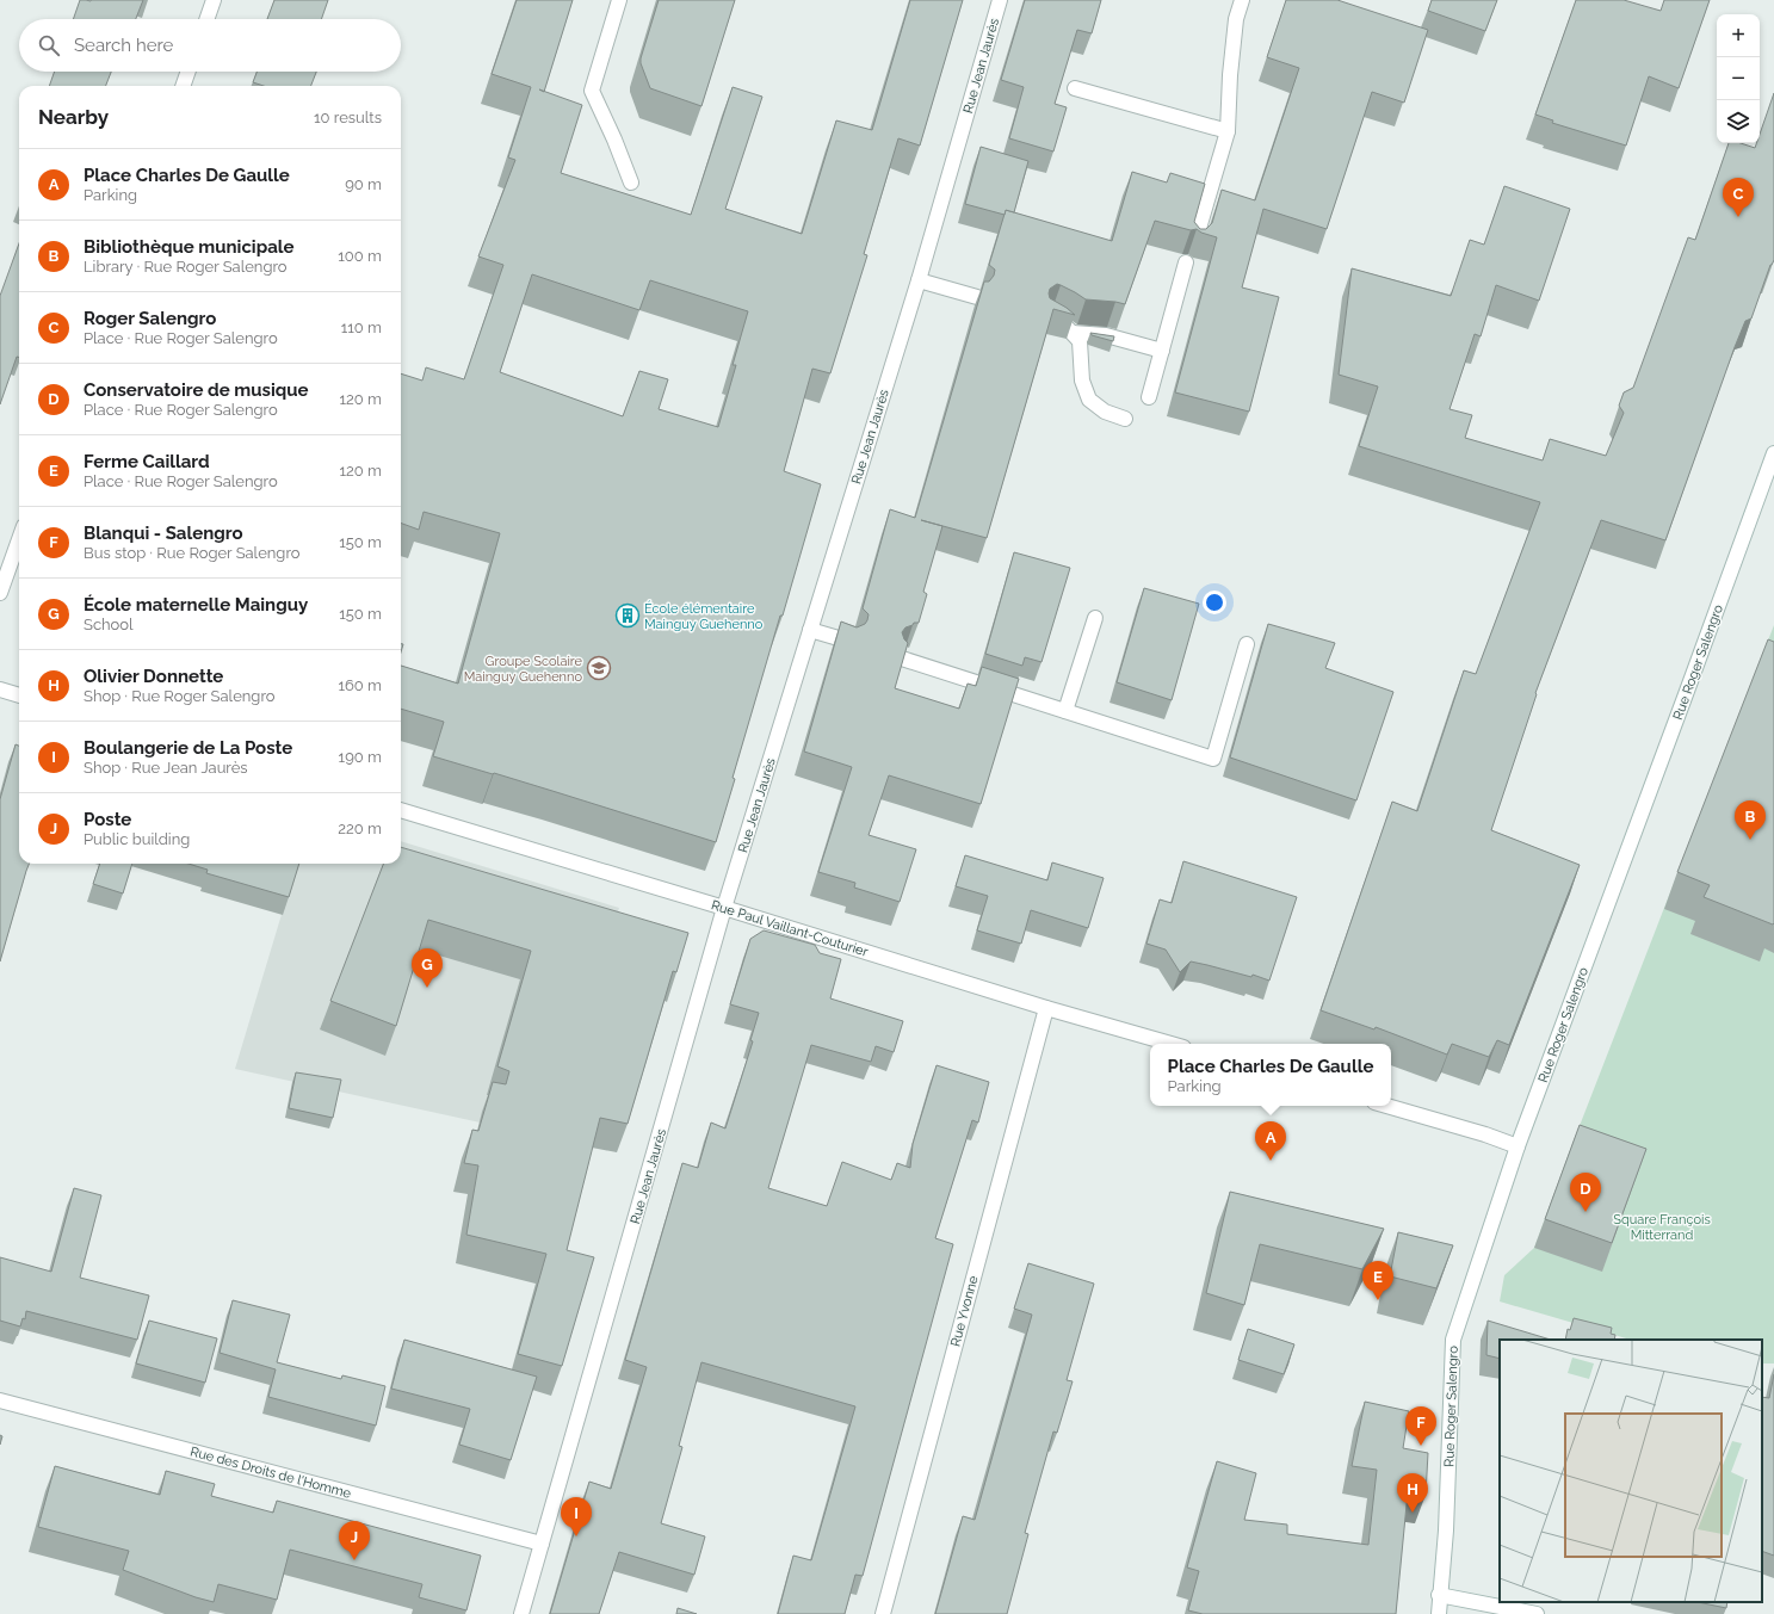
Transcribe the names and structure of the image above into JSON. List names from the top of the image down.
{
  "streets": {
    "street": [
      "Rue Jean Jaurès",
      "Rue Roger Salengro",
      "Rue Paul Vaillant-Couturier",
      "Rue Yvonne",
      "Rue des Droits de l'Homme"
    ]
  },
  "crossings": [
    ["Rue Jean Jaurès", "Rue Paul Vaillant-Couturier"],
    ["Rue Jean Jaurès", "Rue des Droits de l'Homme"],
    ["Rue Paul Vaillant-Couturier", "Rue Yvonne"]
  ],
  "parks": ["Square François Mitterrand"],
  "places": {
    "building": ["École élémentaire Mainguy Guehenno"],
    "school or university": ["Groupe Scolaire Mainguy Guehenno"]
  },
  "page": {
    "map_buttons": ["+", "−"],
    "search": "Search here",
    "heading": ["Nearby", "10 results"],
    "list": [
      {
        "mark": "A",
        "name": "Place Charles De Gaulle",
        "note": "Parking",
        "value": "90 m"
      },
      {
        "mark": "B",
        "name": "Bibliothèque municipale",
        "note": "Library · Rue Roger Salengro",
        "value": "100 m"
      },
      {
        "mark": "C",
        "name": "Roger Salengro",
        "note": "Place · Rue Roger Salengro",
        "value": "110 m"
      },
      {
        "mark": "D",
        "name": "Conservatoire de musique",
        "note": "Place · Rue Roger Salengro",
        "value": "120 m"
      },
      {
        "mark": "E",
        "name": "Ferme Caillard",
        "note": "Place · Rue Roger Salengro",
        "value": "120 m"
      },
      {
        "mark": "F",
        "name": "Blanqui - Salengro",
        "note": "Bus stop · Rue Roger Salengro",
        "value": "150 m"
      },
      {
        "mark": "G",
        "name": "École maternelle Mainguy",
        "note": "School",
        "value": "150 m"
      },
      {
        "mark": "H",
        "name": "Olivier Donnette",
        "note": "Shop · Rue Roger Salengro",
        "value": "160 m"
      },
      {
        "mark": "I",
        "name": "Boulangerie de La Poste",
        "note": "Shop · Rue Jean Jaurès",
        "value": "190 m"
      },
      {
        "mark": "J",
        "name": "Poste",
        "note": "Public building",
        "value": "220 m"
      }
    ],
    "pins": [
      "C",
      "B",
      "G",
      "A",
      "D",
      "E",
      "F",
      "H",
      "I",
      "J"
    ],
    "popup": ["Place Charles De Gaulle", "Parking"]
  }
}
